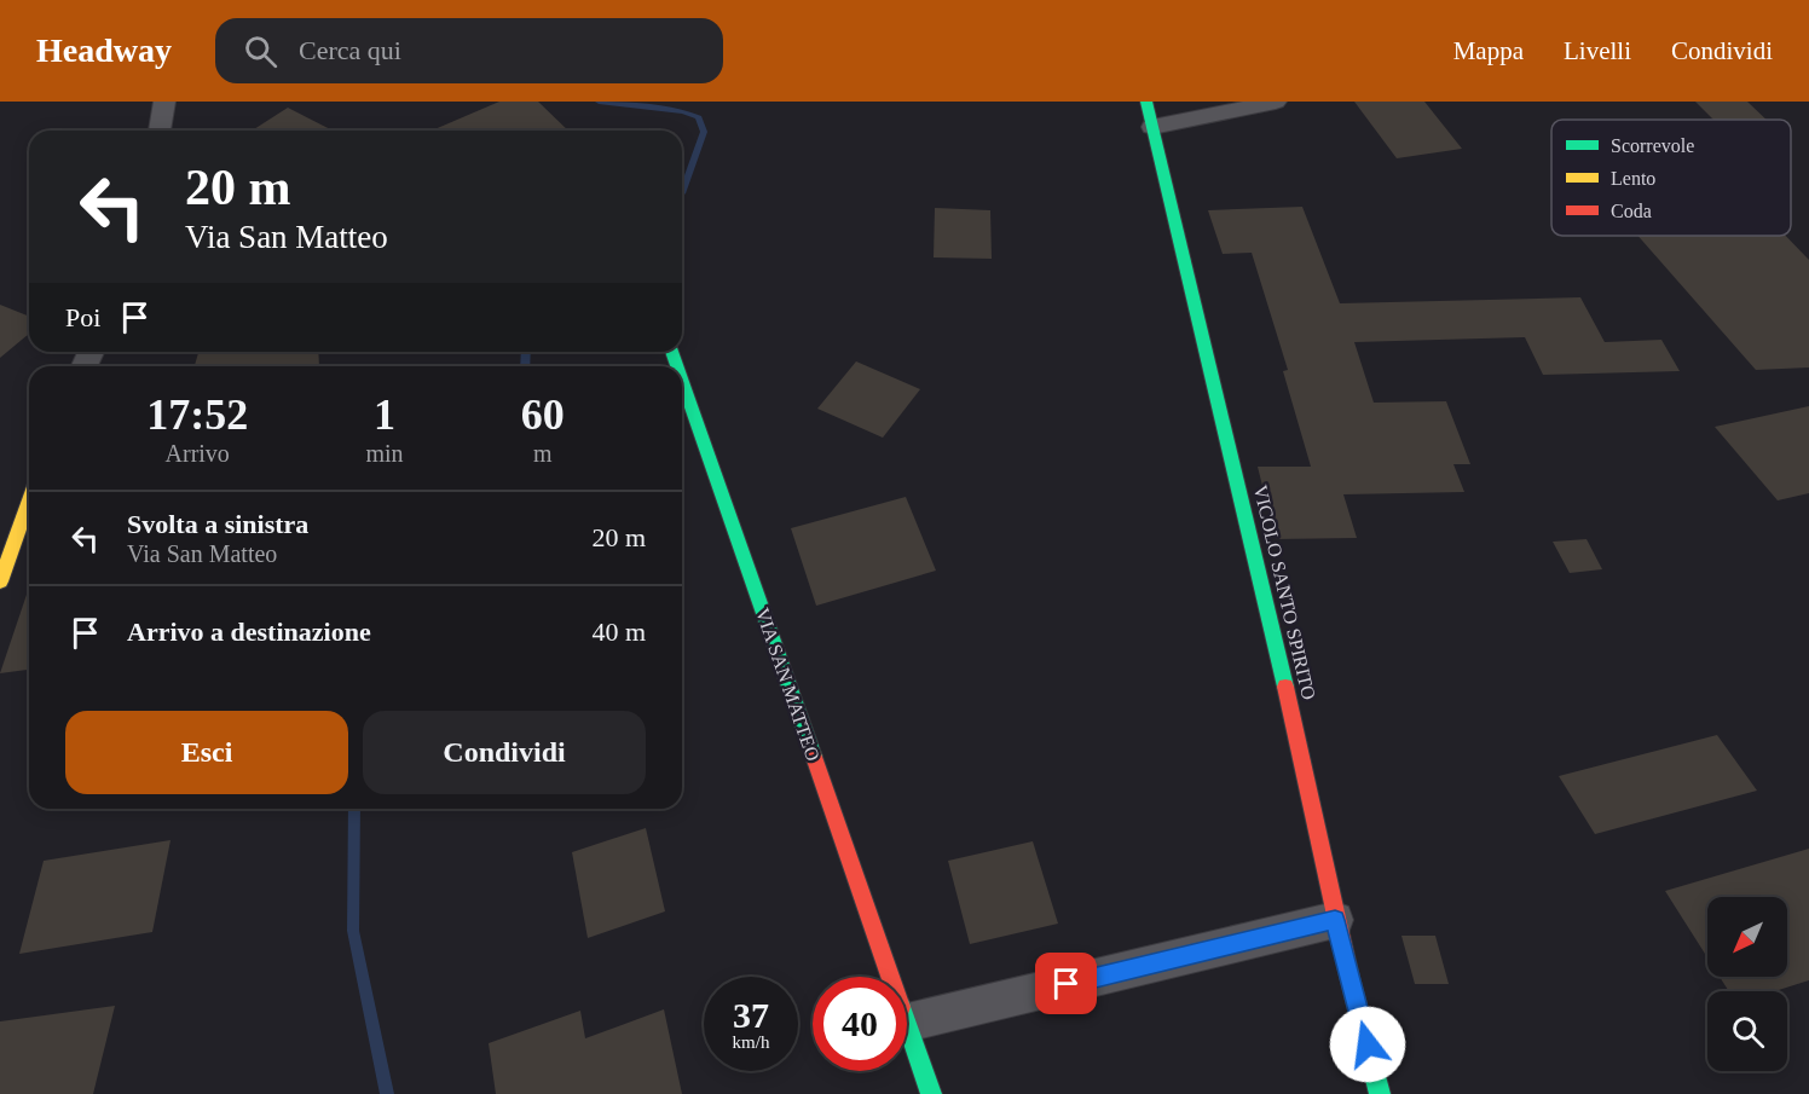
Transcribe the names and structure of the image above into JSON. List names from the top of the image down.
{
  "streets": {
    "street": ["VICOLO SANTO SPIRITO", "VIA SAN MATTEO"]
  },
  "legend": ["Scorrevole", "Lento", "Coda"],
  "north": "bottom left",
  "page": {
    "header": "Headway",
    "search": "Cerca qui",
    "nav": ["Mappa", "Livelli", "Condividi"],
    "turn": ["20 m", "Via San Matteo"],
    "then": "Poi",
    "eta": [
      "17:52",
      "Arrivo",
      "1",
      "min",
      "60",
      "m"
    ],
    "list": [
      {
        "name": "Svolta a sinistra",
        "note": "Via San Matteo",
        "value": "20 m"
      },
      {
        "name": "Arrivo a destinazione",
        "value": "40 m"
      }
    ],
    "buttons": ["Esci", "Condividi"],
    "speed": "37 km/h",
    "limit": "40"
  }
}
